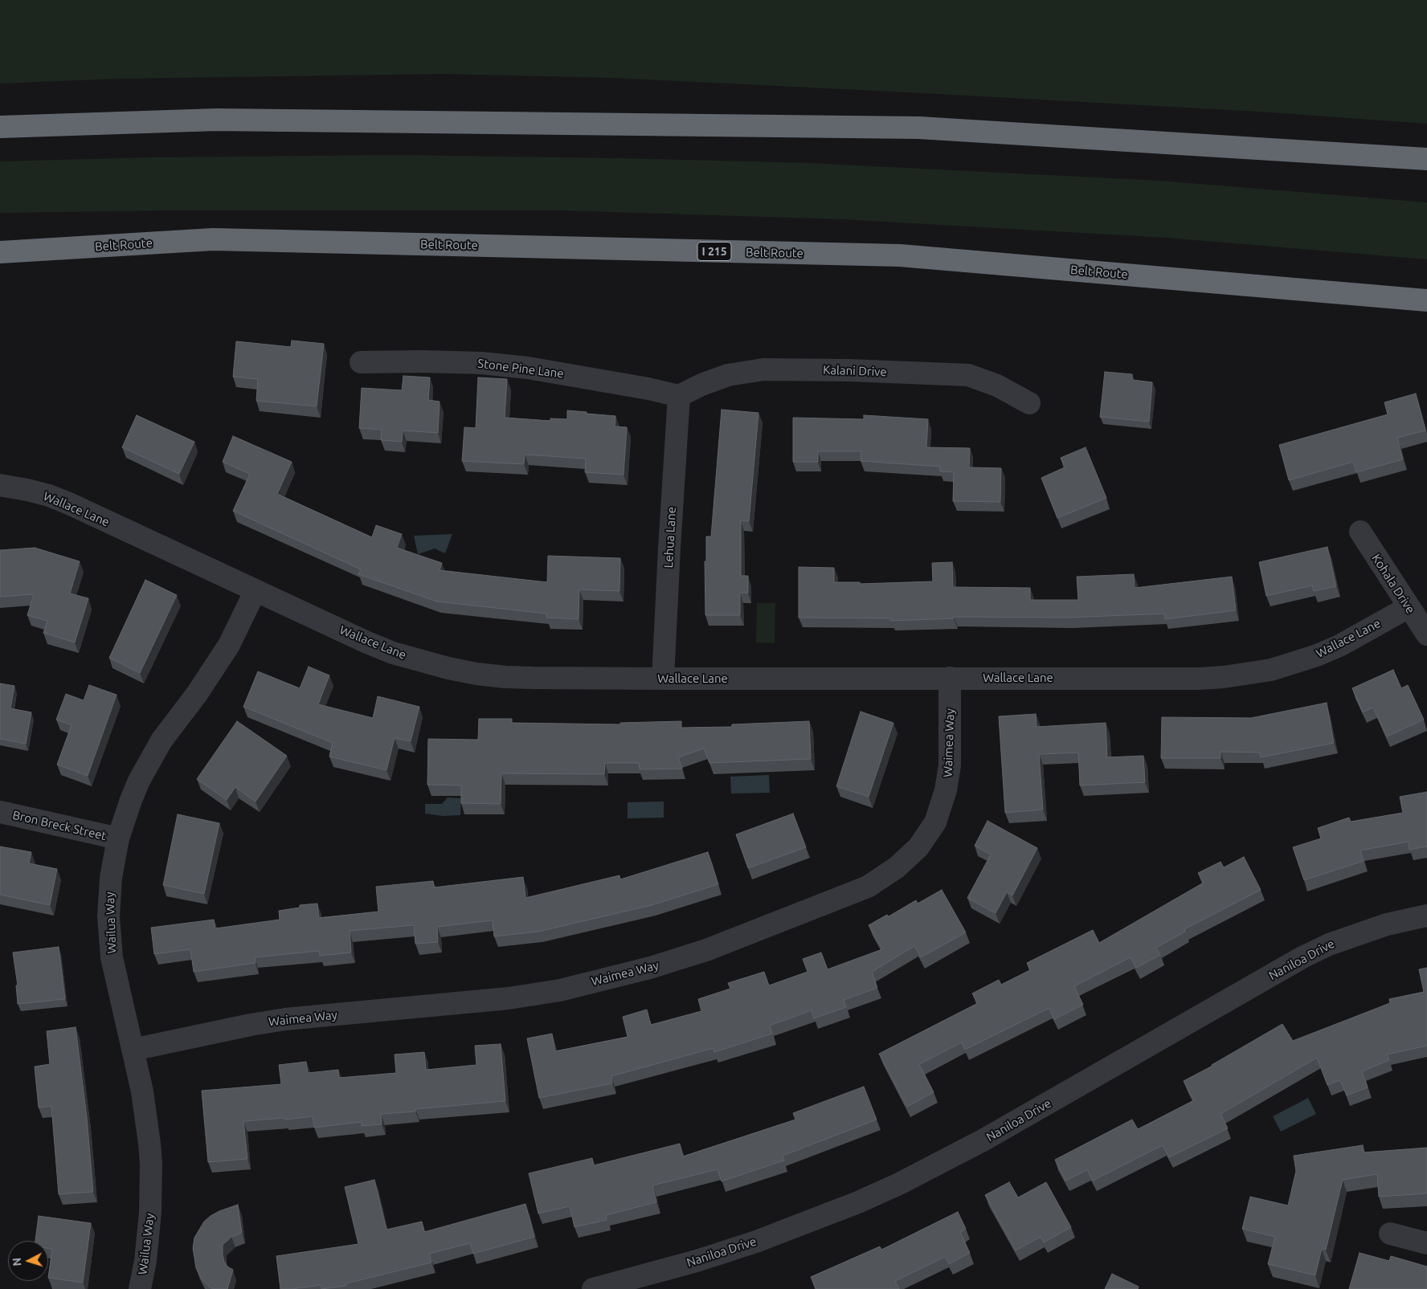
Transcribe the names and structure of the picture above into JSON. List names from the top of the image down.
{
  "streets": {
    "highway": ["Belt Route", "I 215"],
    "street": [
      "Stone Pine Lane",
      "Kalani Drive",
      "Wallace Lane",
      "Lehua Lane",
      "Kohala Drive",
      "Waimea Way",
      "Bron Breck Street",
      "Wailua Way",
      "Naniloa Drive"
    ]
  },
  "crossings": [
    ["Stone Pine Lane", "Kalani Drive"],
    ["Stone Pine Lane", "Lehua Lane"],
    ["Kalani Drive", "Lehua Lane"],
    ["Wallace Lane", "Lehua Lane"],
    ["Wallace Lane", "Kohala Drive"],
    ["Wallace Lane", "Waimea Way"],
    ["Wallace Lane", "Wailua Way"],
    ["Waimea Way", "Wailua Way"],
    ["Bron Breck Street", "Wailua Way"]
  ],
  "north": "left"
}
